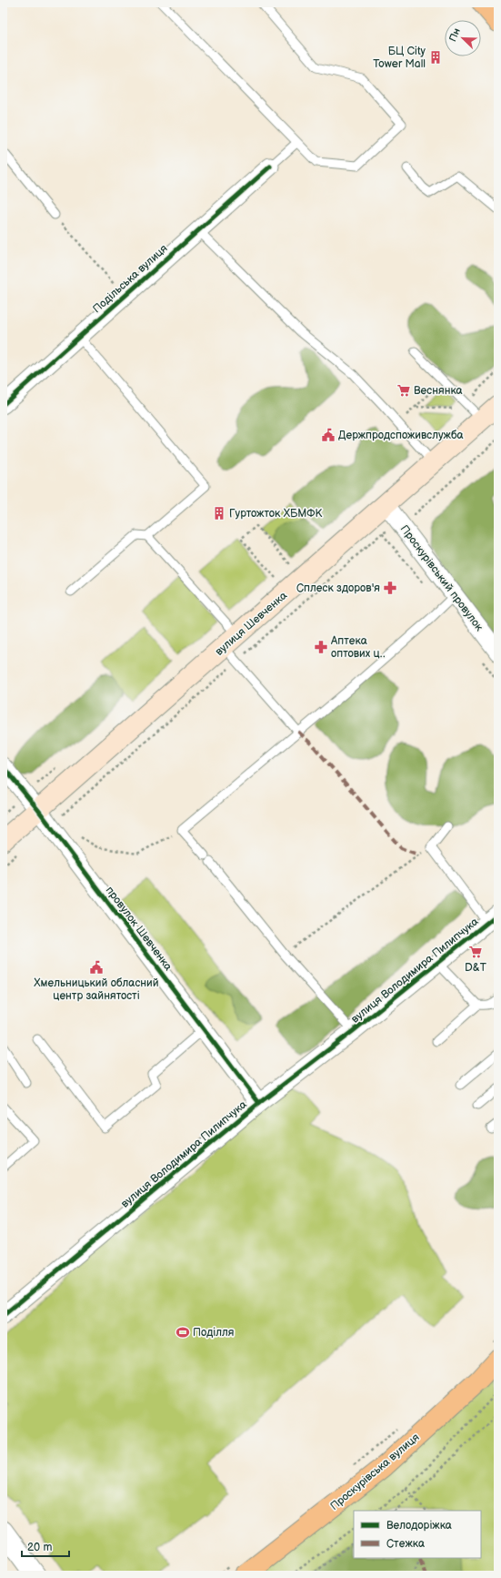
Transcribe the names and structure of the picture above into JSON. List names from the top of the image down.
{
  "streets": {
    "main road": ["вулиця Шевченка", "Проскурівська вулиця"],
    "street": [
      "Подільська вулиця",
      "Проскурівський провулок",
      "провулок Шевченка",
      "вулиця Володимира Пилипчука"
    ]
  },
  "crossings": [
    ["Проскурівський провулок", "вулиця Шевченка"],
    ["вулиця Шевченка", "провулок Шевченка"],
    ["провулок Шевченка", "вулиця Володимира Пилипчука"]
  ],
  "places": {
    "building": ["БЦ City Tower Mall", "Гуртожток ХБМФК"],
    "supermarket": ["Веснянка", "D&T"],
    "public building": ["Держпродспоживслужба", "Хмельницький обласний центр зайнятості"],
    "pharmacy": ["Сплеск здоров'я", "Аптека оптових ц‥"],
    "sports": ["Поділля"]
  },
  "legend": ["Велодоріжка", "Стежка"],
  "scale_bar": "20 m",
  "north": "top left"
}
